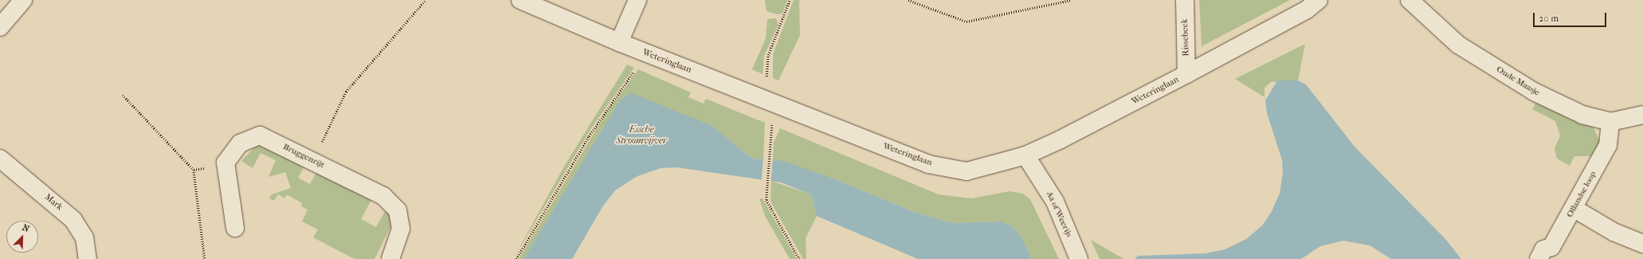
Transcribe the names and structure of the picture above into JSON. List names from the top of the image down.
{
  "streets": {
    "street": [
      "Rissebeek",
      "Weteringlaan",
      "Oude Maasje",
      "Bruggenrijt",
      "Ollandse loop",
      "Mark",
      "Aa of Weerijs"
    ]
  },
  "crossings": [
    ["Rissebeek", "Weteringlaan"],
    ["Weteringlaan", "Aa of Weerijs"],
    ["Oude Maasje", "Ollandse loop"]
  ],
  "water": ["Essche Stroomvijver"],
  "scale_bar": "20 m",
  "north": "top right"
}
